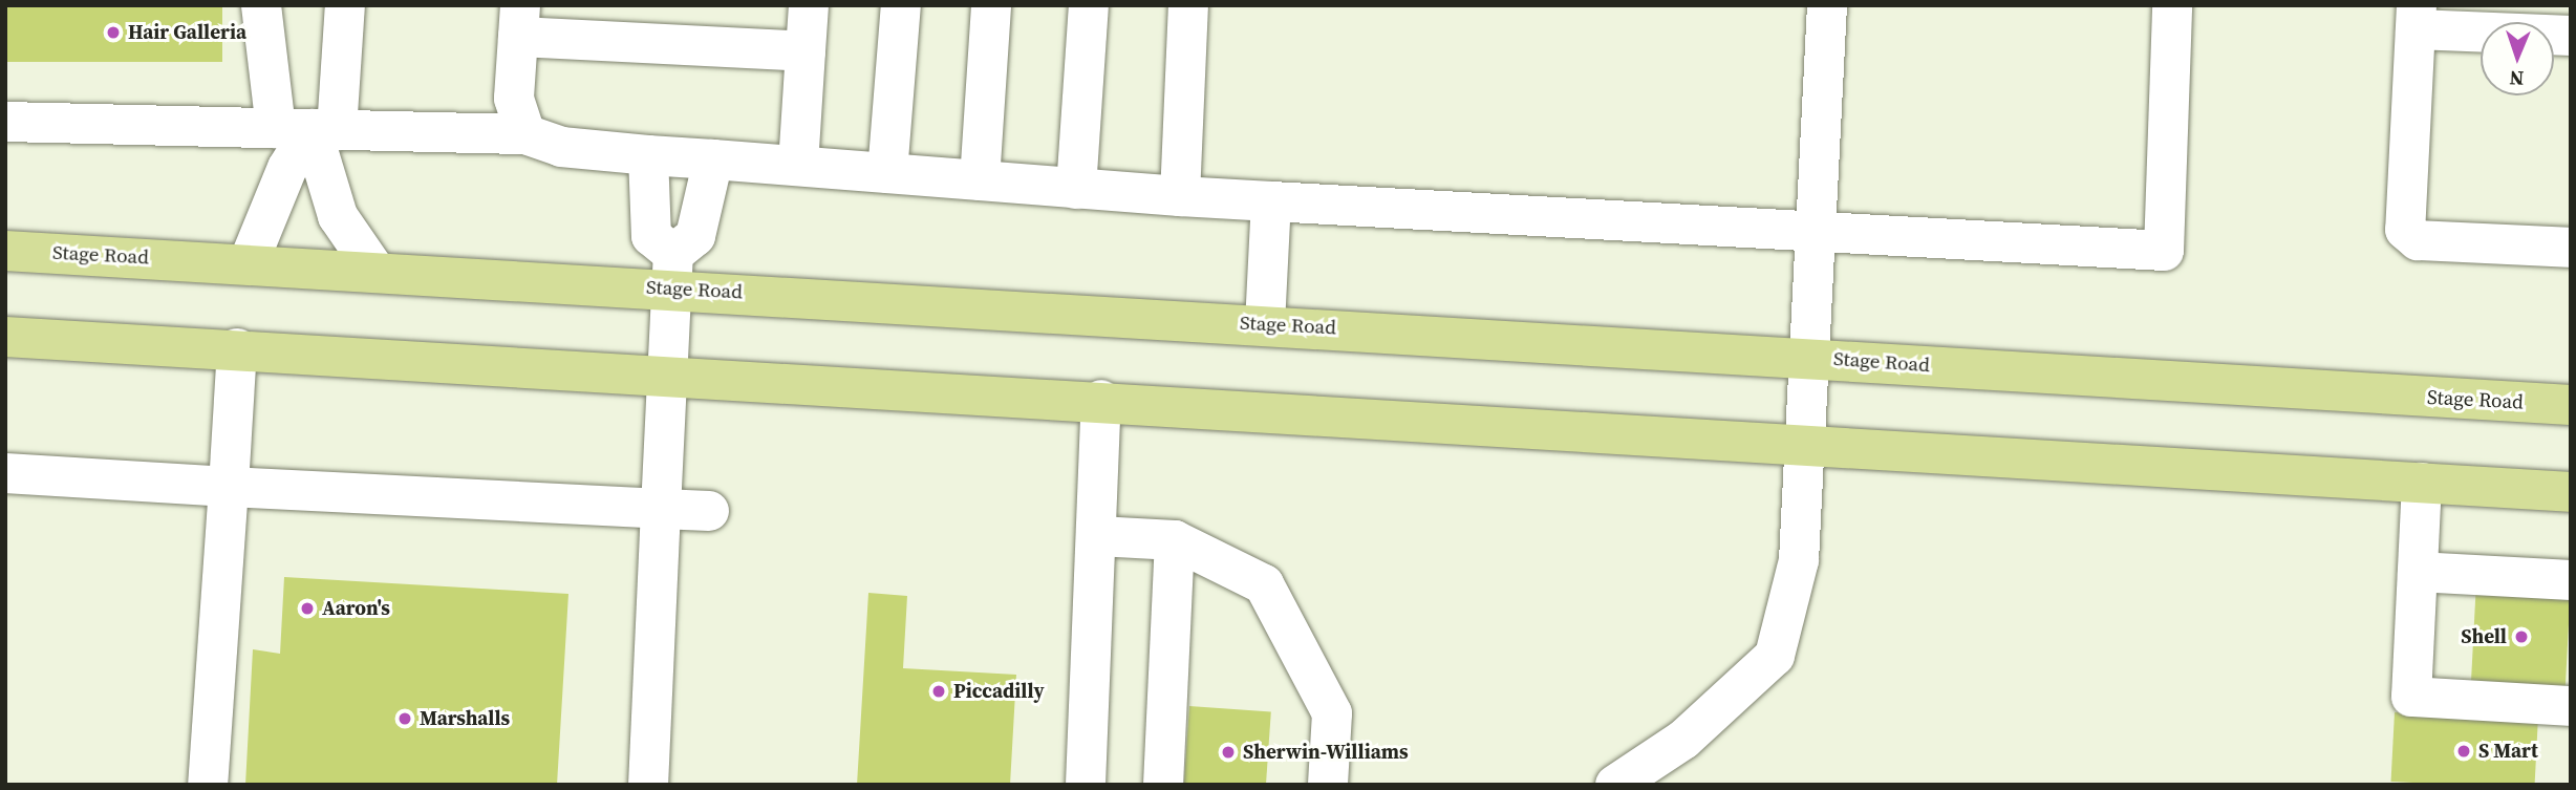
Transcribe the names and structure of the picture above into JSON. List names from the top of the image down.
{
  "streets": {
    "main road": ["Stage Road"]
  },
  "places": [
    "Hair Galleria",
    "Aaron's",
    "Shell",
    "Piccadilly",
    "Marshalls",
    "S Mart",
    "Sherwin-Williams"
  ],
  "north": "bottom"
}
